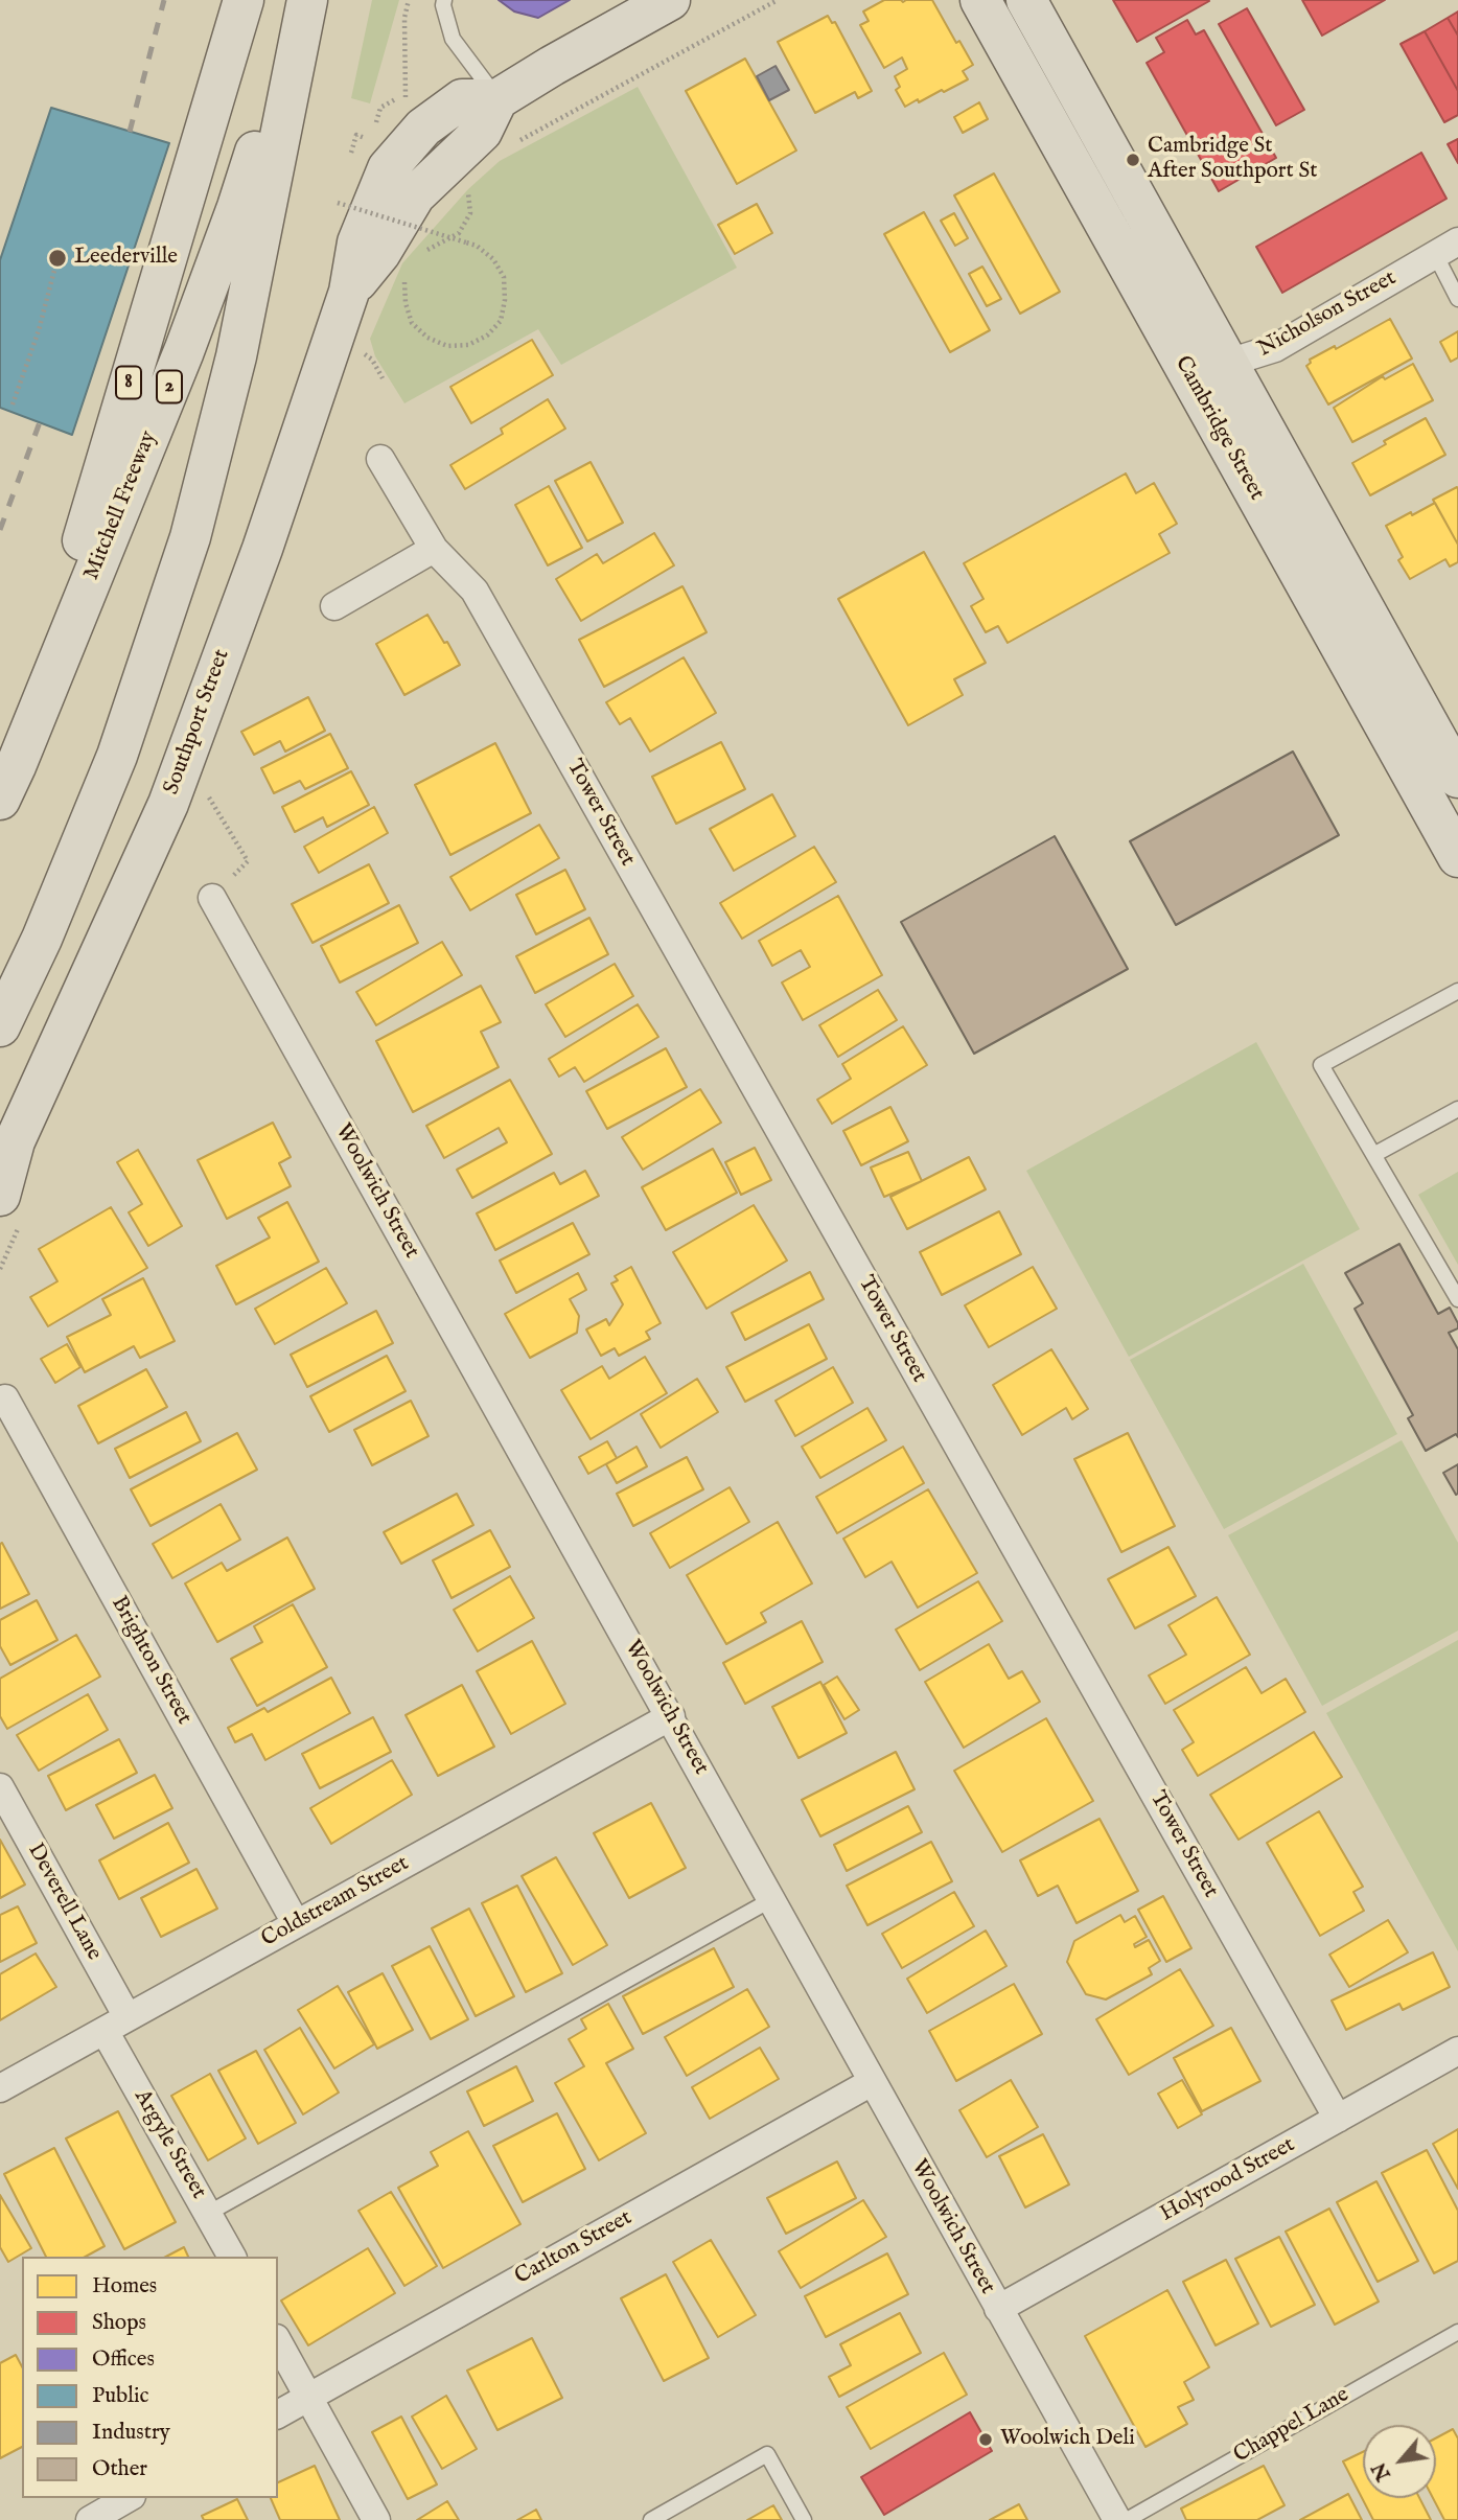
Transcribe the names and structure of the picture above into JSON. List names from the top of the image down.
{
  "streets": {
    "main road": [
      "8",
      "2",
      "Cambridge Street",
      "Mitchell Freeway",
      "Southport Street"
    ],
    "street": [
      "Nicholson Street",
      "Tower Street",
      "Woolwich Street",
      "Brighton Street",
      "Deverell Lane",
      "Coldstream Street",
      "Argyle Street",
      "Holyrood Street",
      "Carlton Street"
    ],
    "lane": ["Chappel Lane"]
  },
  "crossings": [
    ["Nicholson Street", "Cambridge Street"],
    ["8", "Mitchell Freeway"],
    ["Tower Street", "Holyrood Street"],
    ["Woolwich Street", "Coldstream Street"],
    ["Woolwich Street", "Holyrood Street"],
    ["Woolwich Street", "Carlton Street"],
    ["Brighton Street", "Coldstream Street"],
    ["Deverell Lane", "Coldstream Street"],
    ["Deverell Lane", "Argyle Street"],
    ["Coldstream Street", "Argyle Street"]
  ],
  "places": ["Cambridge St After Southport St", "Leederville", "Woolwich Deli"],
  "legend": [
    "Homes",
    "Shops",
    "Offices",
    "Public",
    "Industry",
    "Other"
  ],
  "north": "bottom left"
}
